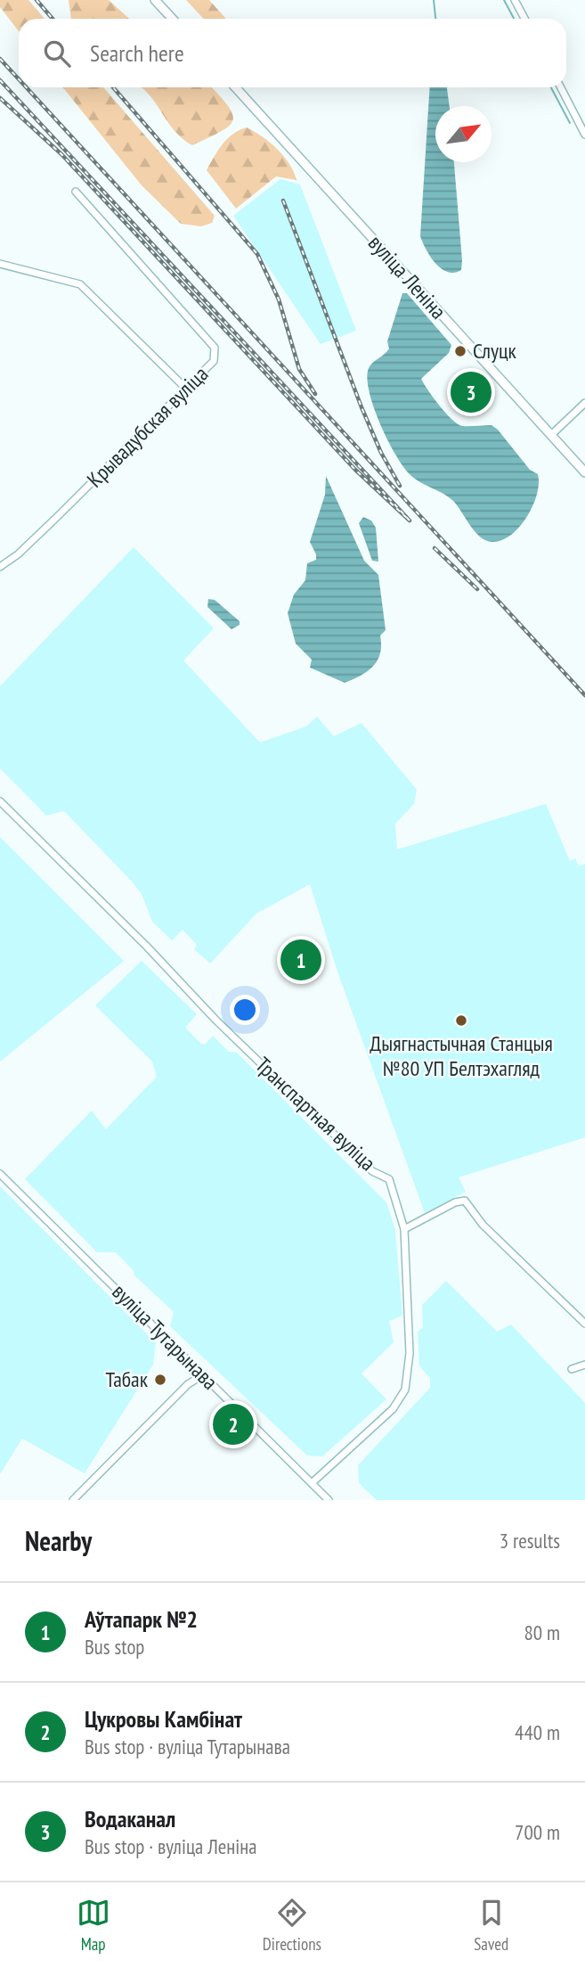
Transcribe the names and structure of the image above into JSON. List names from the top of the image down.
{
  "streets": {
    "main road": ["вуліца Леніна"],
    "street": ["Крывадубская вуліца", "Транспартная вуліца", "вуліца Тутарынава"]
  },
  "crossings": [
    ["Транспартная вуліца", "вуліца Тутарынава"]
  ],
  "places": ["Слуцк", "Дыягнастычная Станцыя №80 УП Белтэхагляд", "Табак"],
  "north": "top right",
  "page": {
    "search": "Search here",
    "pins": ["3", "1", "2"],
    "heading": ["Nearby", "3 results"],
    "list": [
      {
        "mark": "1",
        "name": "Аўтапарк №2",
        "note": "Bus stop",
        "value": "80 m"
      },
      {
        "mark": "2",
        "name": "Цукровы Камбінат",
        "note": "Bus stop · вуліца Тутарынава",
        "value": "440 m"
      },
      {
        "mark": "3",
        "name": "Водаканал",
        "note": "Bus stop · вуліца Леніна",
        "value": "700 m"
      }
    ],
    "nav": ["Map", "Directions", "Saved"]
  }
}
